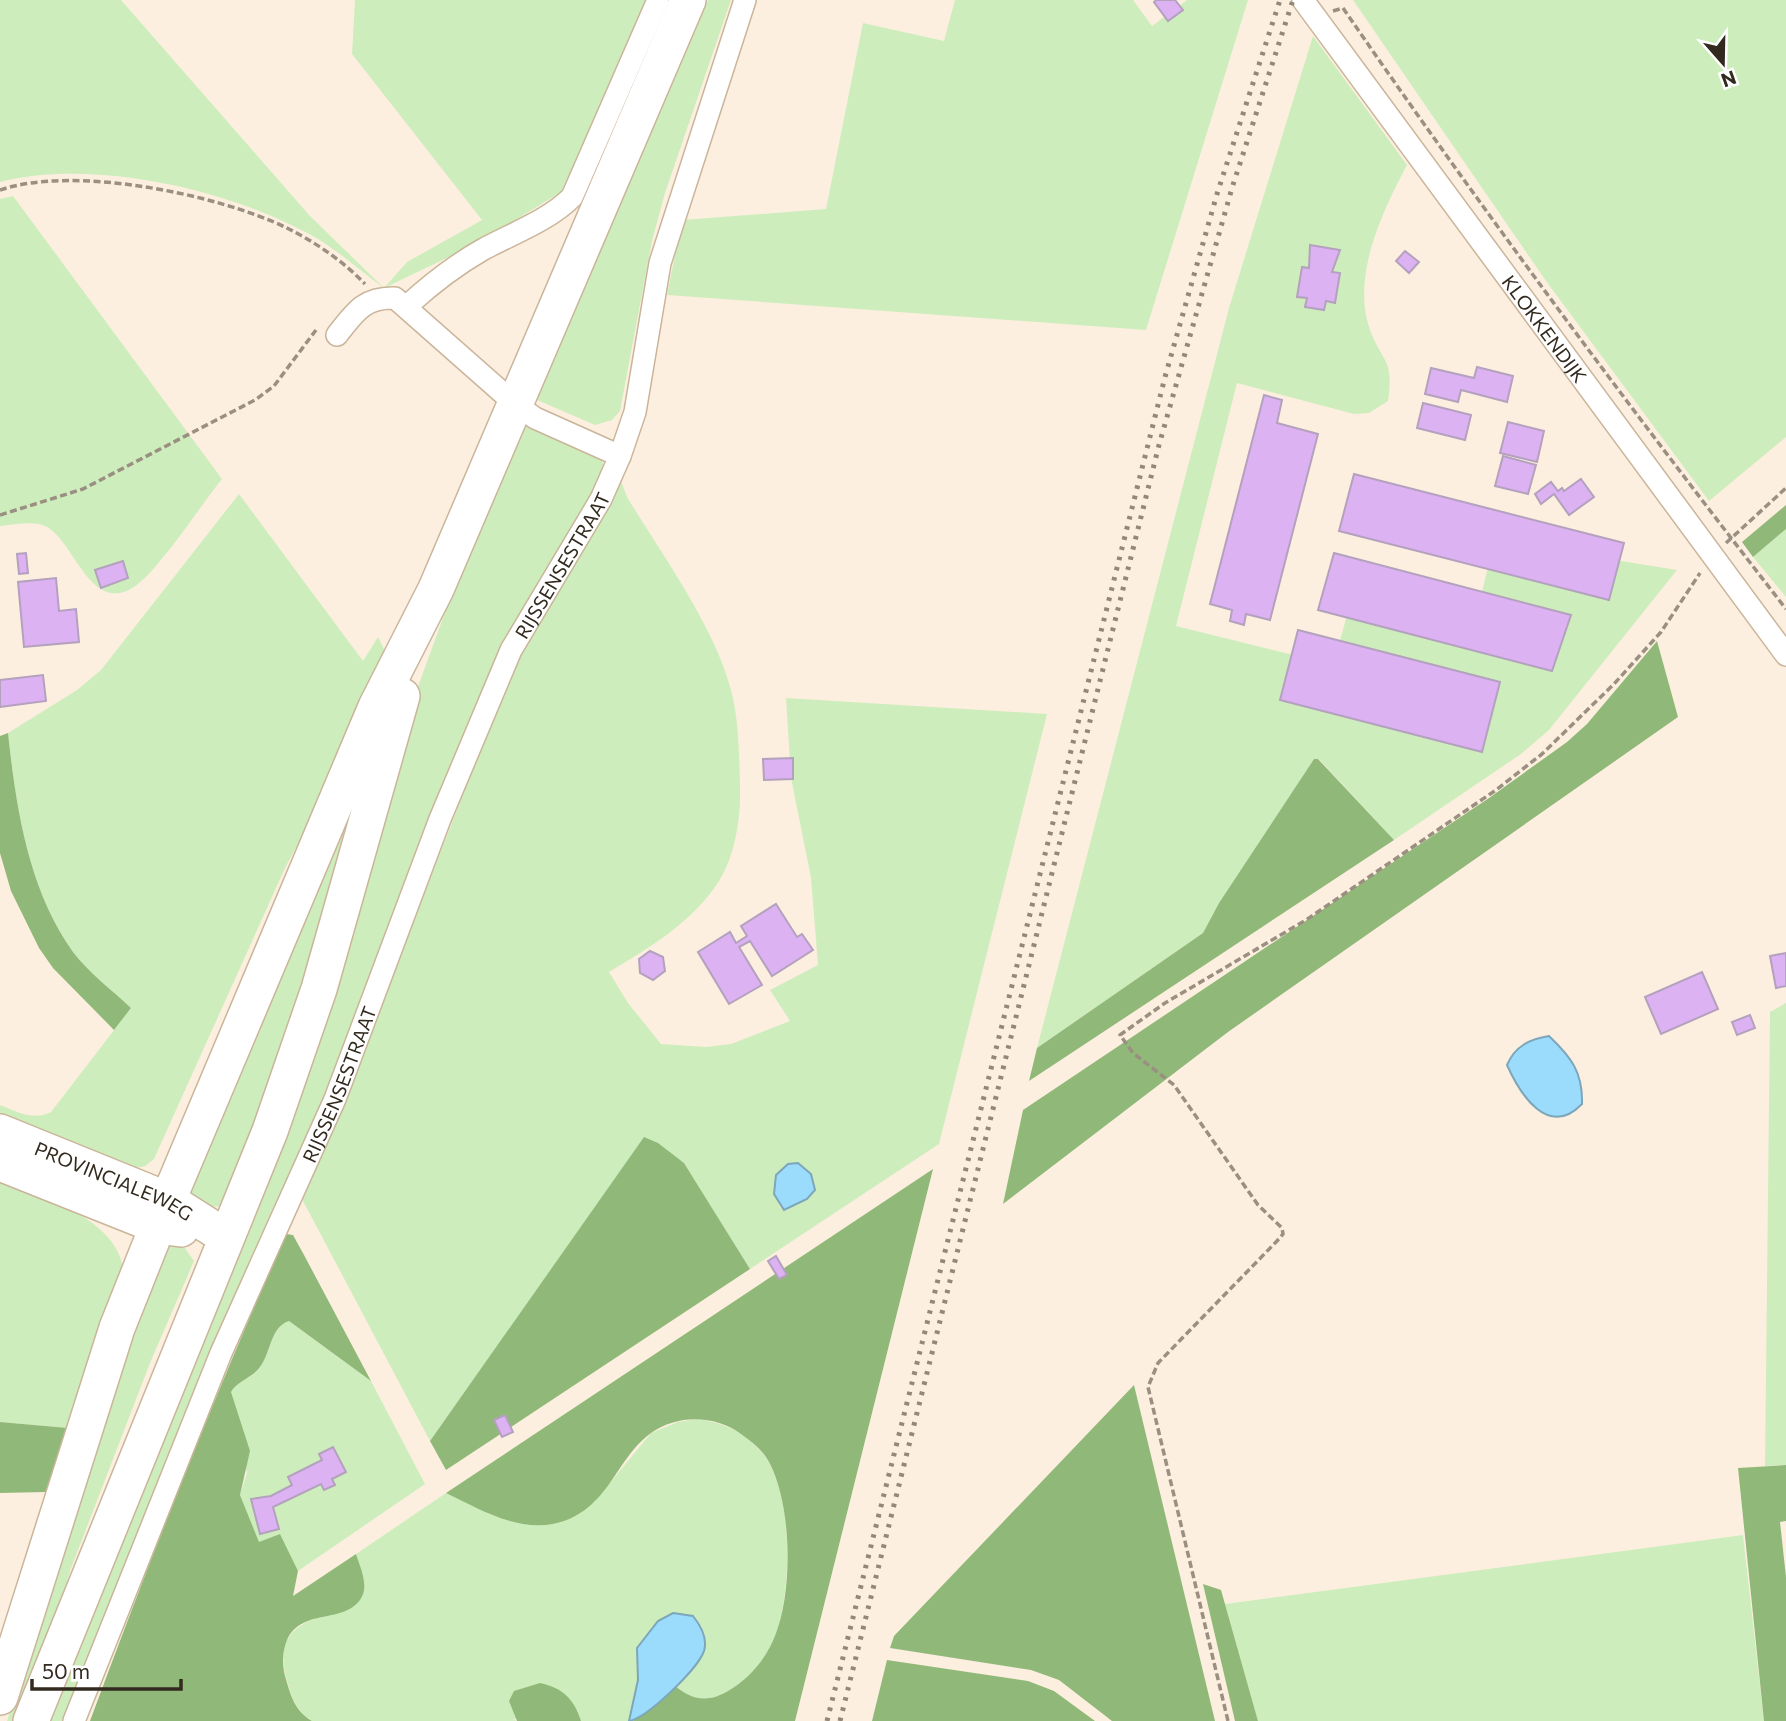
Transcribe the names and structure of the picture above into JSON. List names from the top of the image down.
{
  "streets": {
    "main road": ["PROVINCIALEWEG"],
    "street": ["KLOKKENDIJK", "RIJSSENSESTRAAT"]
  },
  "scale_bar": "50 m",
  "north": "bottom"
}
